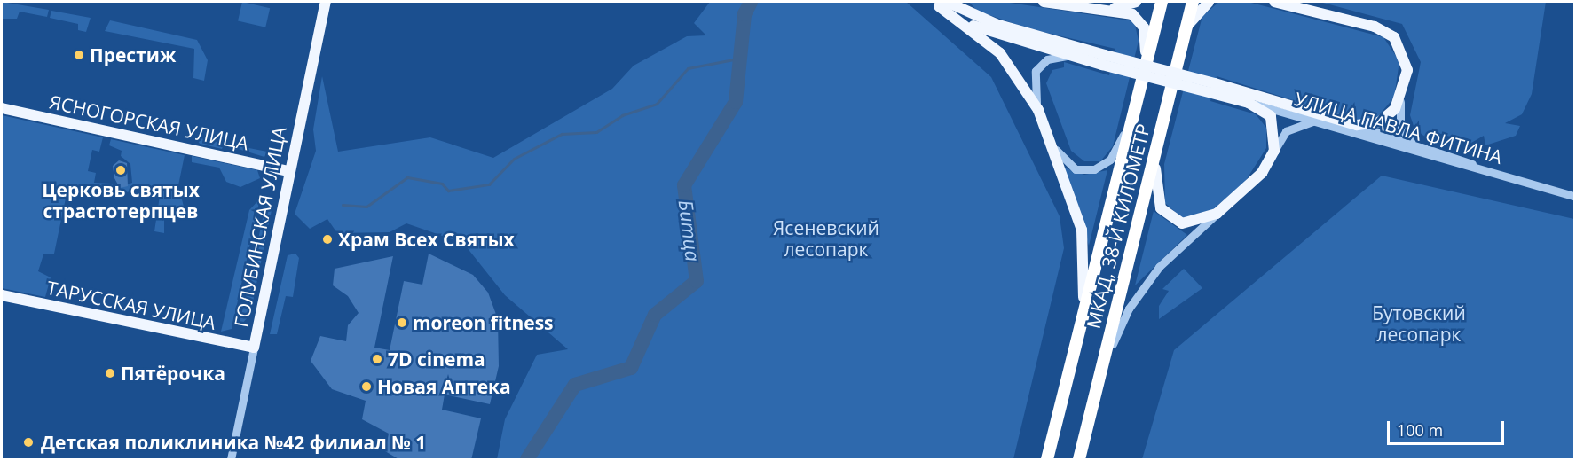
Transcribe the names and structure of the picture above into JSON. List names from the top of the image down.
{
  "streets": {
    "highway": ["МКАД, 38-Й КИЛОМЕТР"],
    "main road": [
      "ЯСНОГОРСКАЯ УЛИЦА",
      "УЛИЦА ПАВЛА ФИТИНА",
      "ГОЛУБИНСКАЯ УЛИЦА",
      "ТАРУССКАЯ УЛИЦА"
    ]
  },
  "crossings": [
    ["ЯСНОГОРСКАЯ УЛИЦА", "ГОЛУБИНСКАЯ УЛИЦА"],
    ["ГОЛУБИНСКАЯ УЛИЦА", "ТАРУССКАЯ УЛИЦА"]
  ],
  "water": ["Битца"],
  "parks": ["Ясеневский лесопарк", "Бутовский лесопарк"],
  "places": [
    "Престиж",
    "Церковь святых страстотерпцев",
    "Храм Всех Святых",
    "moreon fitness",
    "7D cinema",
    "Пятёрочка",
    "Новая Аптека",
    "Детская поликлиника №42 филиал № 1"
  ],
  "scale_bar": "100 m"
}
